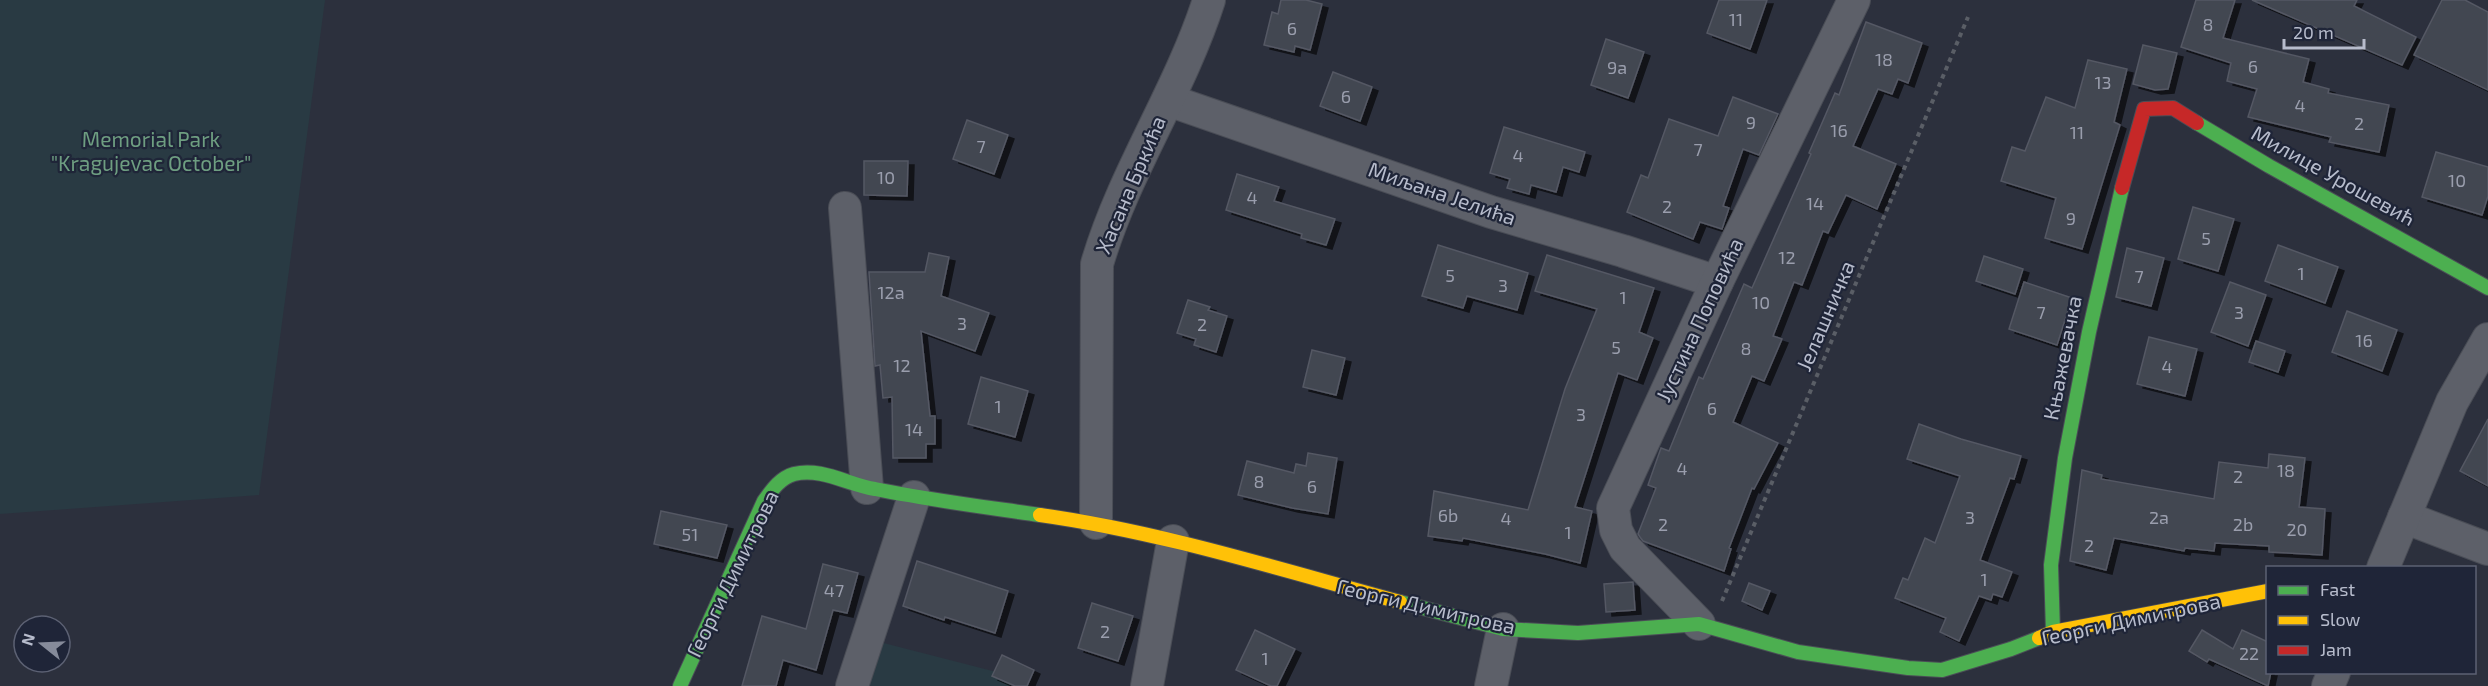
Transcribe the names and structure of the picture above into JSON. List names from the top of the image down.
{
  "streets": {
    "street": [
      "Милице Урошевић",
      "Хасана Бркића",
      "Миљана Јелића",
      "Јустина Поповића",
      "Књажевачка",
      "Георги Димитрова"
    ],
    "path": ["Јелашничка"]
  },
  "crossings": [
    ["Милице Урошевић", "Књажевачка"],
    ["Хасана Бркића", "Миљана Јелића"],
    ["Хасана Бркића", "Георги Димитрова"],
    ["Миљана Јелића", "Јустина Поповића"],
    ["Јелашничка", "Јустина Поповића"],
    ["Јелашничка", "Георги Димитрова"],
    ["Јустина Поповића", "Георги Димитрова"],
    ["Књажевачка", "Георги Димитрова"]
  ],
  "parks": ["Memorial Park \"Kragujevac October\""],
  "house_numbers": [
    "11",
    "8",
    "6",
    "18",
    "6",
    "9a",
    "13",
    "6",
    "4",
    "9",
    "2",
    "16",
    "11",
    "7",
    "7",
    "4",
    "10",
    "10",
    "4",
    "14",
    "2",
    "9",
    "5",
    "12",
    "1",
    "5",
    "7",
    "3",
    "12a",
    "1",
    "10",
    "7",
    "3",
    "3",
    "2",
    "16",
    "5",
    "8",
    "12",
    "4",
    "1",
    "6",
    "3",
    "14",
    "4",
    "18",
    "2",
    "8",
    "6",
    "6b",
    "3",
    "2a",
    "4",
    "2",
    "2b",
    "20",
    "1",
    "51",
    "2",
    "1",
    "47",
    "2",
    "22",
    "1"
  ],
  "legend": ["Fast", "Slow", "Jam"],
  "scale_bar": "20 m",
  "north": "left"
}
